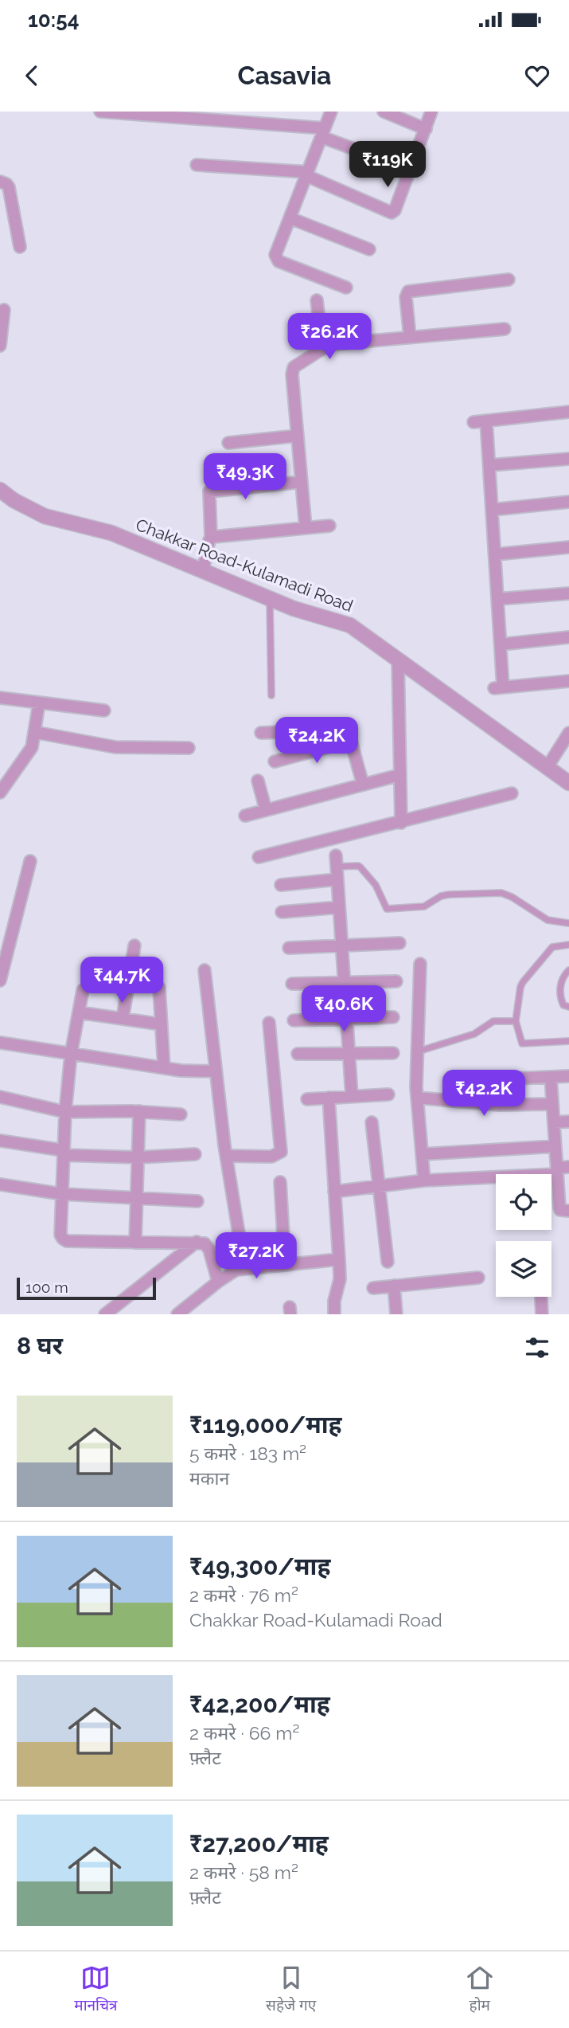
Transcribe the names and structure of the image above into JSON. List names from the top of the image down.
{
  "streets": {
    "street": ["Chakkar Road-Kulamadi Road"]
  },
  "scale_bar": "100 m",
  "page": {
    "status": "10:54",
    "header": "Casavia",
    "price": [
      "₹119K",
      "₹26.2K",
      "₹49.3K",
      "₹24.2K",
      "₹44.7K",
      "₹40.6K",
      "₹42.2K",
      "₹27.2K"
    ],
    "scale": "100 m",
    "heading": "8 घर",
    "list": [
      {
        "name": "₹119,000/माह",
        "note": "5 कमरे · 183 m² · मकान"
      },
      {
        "name": "₹49,300/माह",
        "note": "2 कमरे · 76 m² · Chakkar Road-Kulamadi Road"
      },
      {
        "name": "₹42,200/माह",
        "note": "2 कमरे · 66 m² · फ़्लैट"
      },
      {
        "name": "₹27,200/माह",
        "note": "2 कमरे · 58 m² · फ़्लैट"
      }
    ],
    "tabs": ["मानचित्र", "सहेजे गए", "होम"]
  }
}
